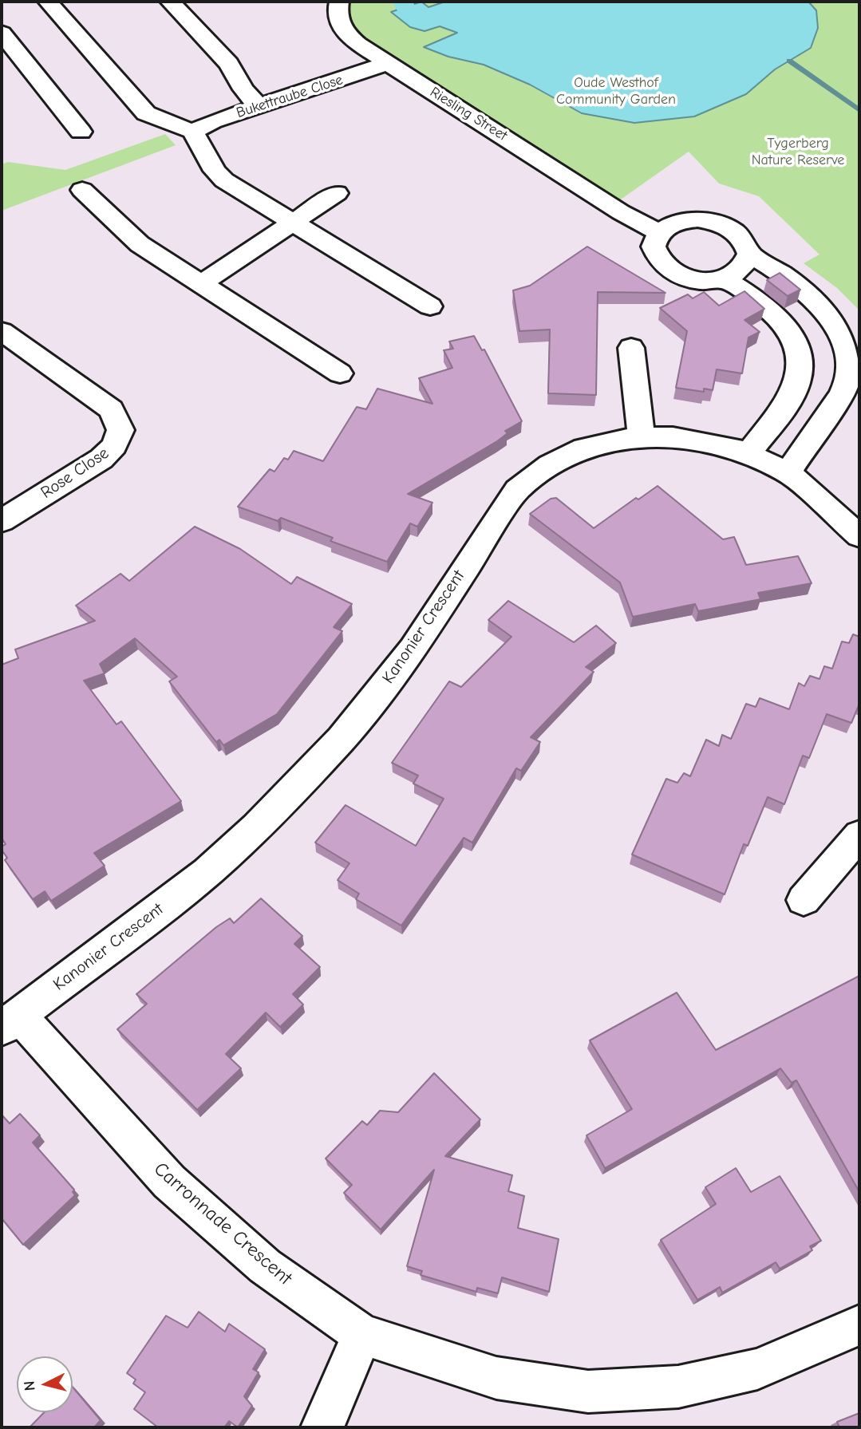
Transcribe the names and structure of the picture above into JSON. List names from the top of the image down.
{
  "streets": {
    "street": [
      "Bukettraube Close",
      "Riesling Street",
      "Rose Close",
      "Kanonier Crescent",
      "Carronnade Crescent"
    ]
  },
  "crossings": [
    ["Bukettraube Close", "Riesling Street"],
    ["Kanonier Crescent", "Carronnade Crescent"]
  ],
  "parks": ["Oude Westhof Community Garden", "Tygerberg Nature Reserve"],
  "north": "left"
}
